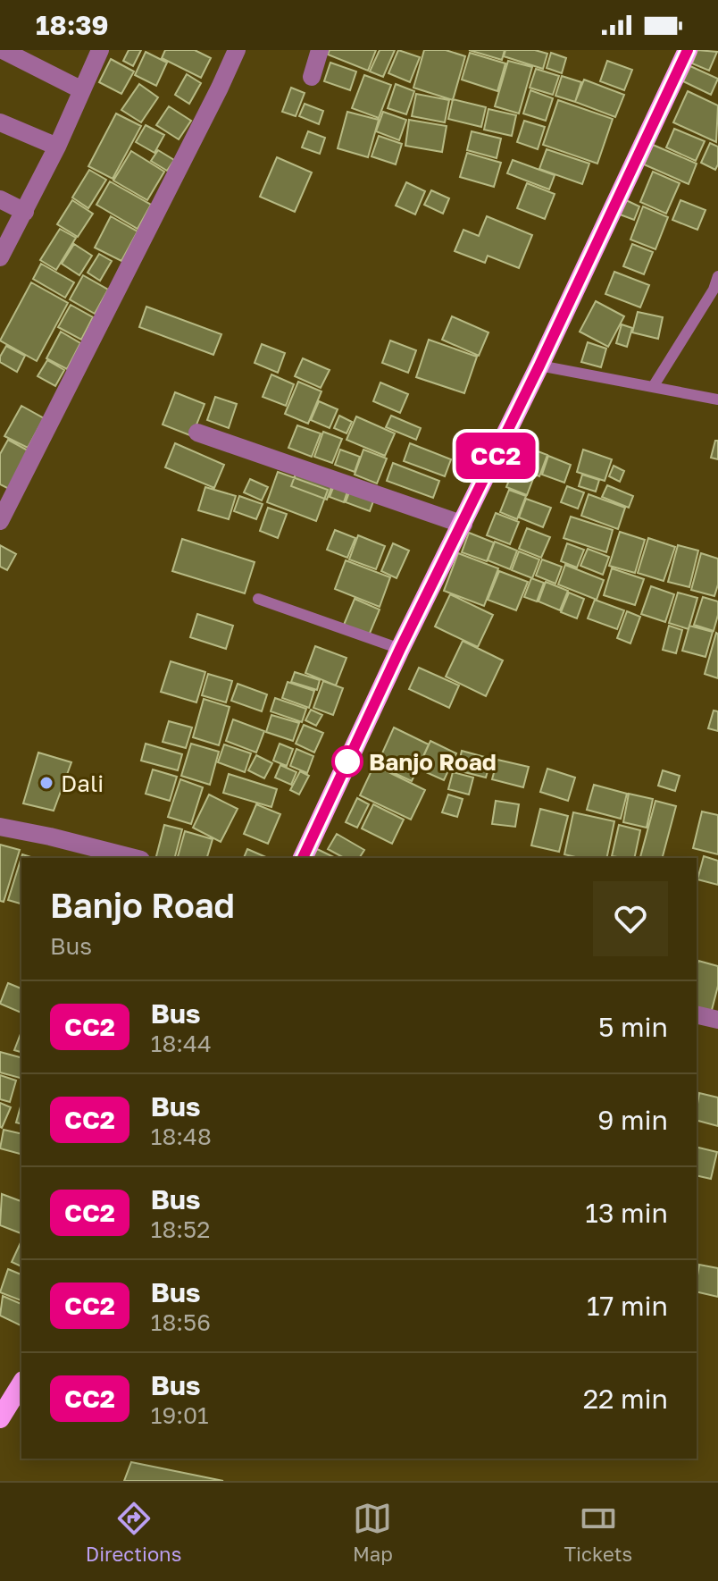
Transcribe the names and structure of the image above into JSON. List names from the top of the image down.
{
  "places": ["Banjo Road", "Dali"],
  "lines": ["bus line CC2"],
  "page": {
    "status": "18:39",
    "on_map": "CC2",
    "heading": ["Banjo Road", "Bus"],
    "list": [
      {
        "mark": "CC2",
        "name": "Bus",
        "note": "18:44",
        "value": "5 min"
      },
      {
        "mark": "CC2",
        "name": "Bus",
        "note": "18:48",
        "value": "9 min"
      },
      {
        "mark": "CC2",
        "name": "Bus",
        "note": "18:52",
        "value": "13 min"
      },
      {
        "mark": "CC2",
        "name": "Bus",
        "note": "18:56",
        "value": "17 min"
      },
      {
        "mark": "CC2",
        "name": "Bus",
        "note": "19:01",
        "value": "22 min"
      }
    ],
    "tabs": ["Directions", "Map", "Tickets"]
  }
}
